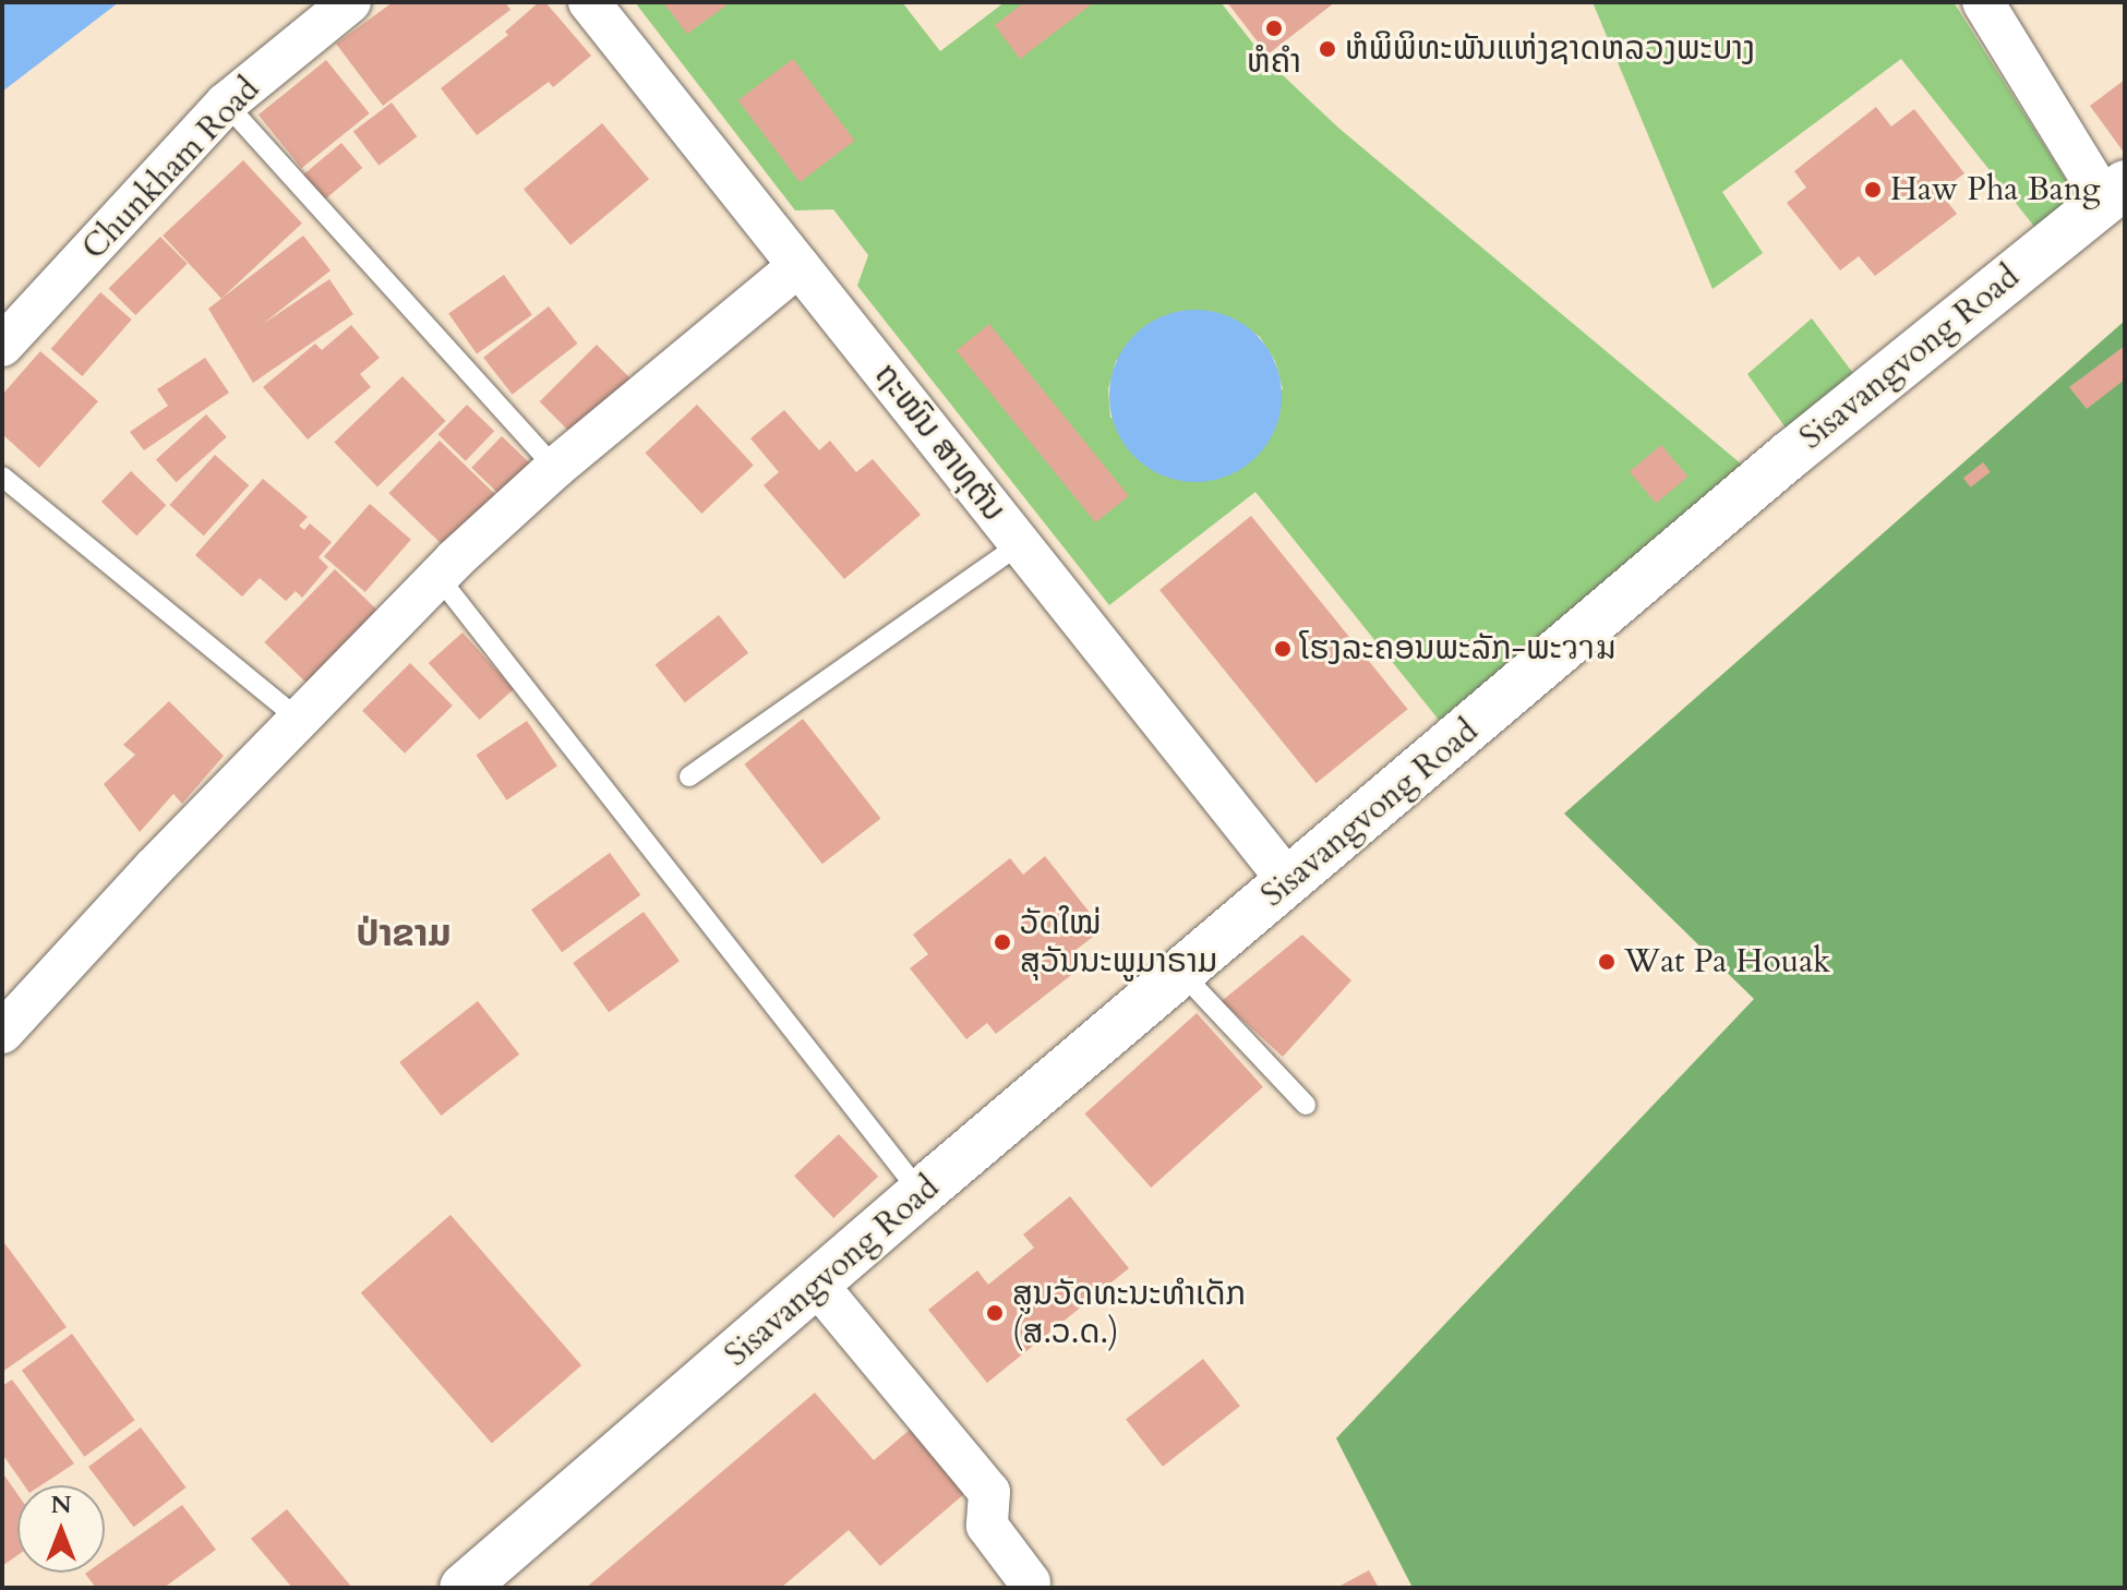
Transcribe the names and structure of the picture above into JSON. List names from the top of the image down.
{
  "streets": {
    "main road": ["Sisavangvong Road"],
    "street": ["Chunkham Road", "ຖະໜົນ ສາທຸຕັນ"]
  },
  "crossings": [
    ["Sisavangvong Road", "ຖະໜົນ ສາທຸຕັນ"]
  ],
  "districts": ["ປ່າຂາມ"],
  "places": [
    "ຫໍຄຳ",
    "ຫໍພິພິທະພັນແຫ່ງຊາດຫລວງພະບາງ",
    "Haw Pha Bang",
    "ໂຮງລະຄອນພະລັກ-ພະวาม",
    "ວັດໃໝ່ ສຸວັນນະພູມາຣາມ",
    "Wat Pa Houak",
    "ສູນວັດທະນະທຳເດັກ (ສ.ວ.ດ.)"
  ],
  "north": "top"
}
